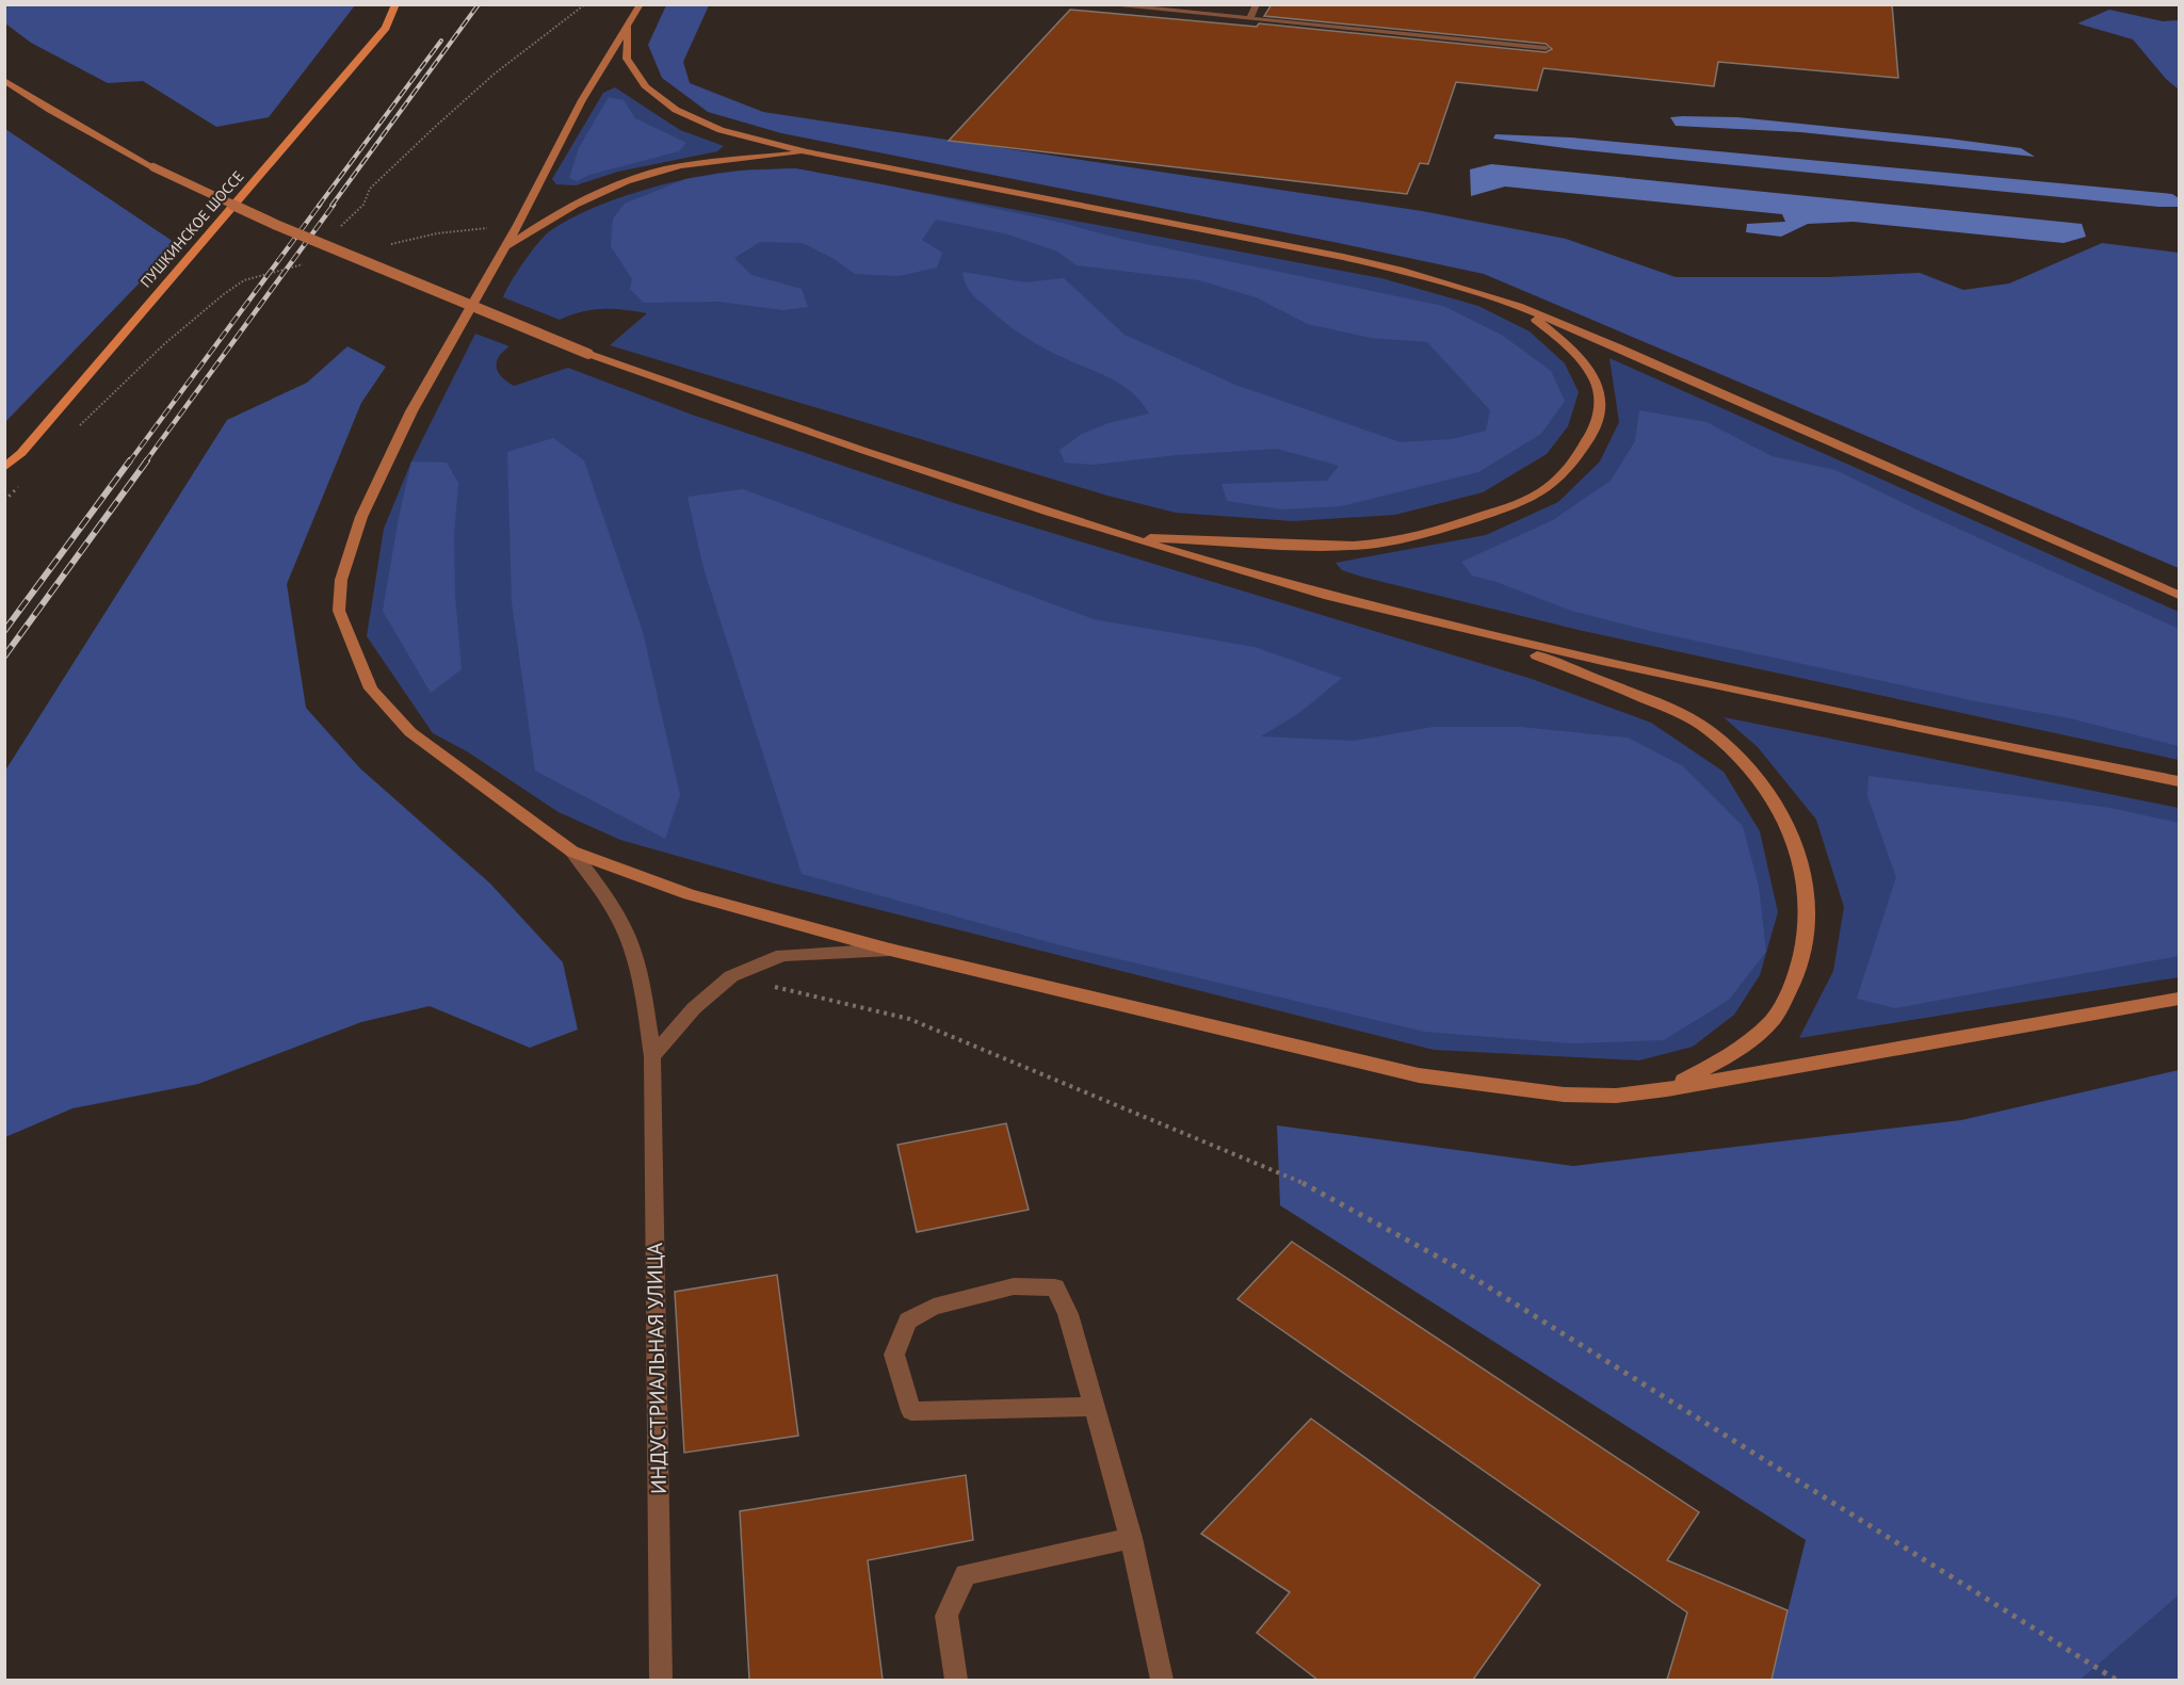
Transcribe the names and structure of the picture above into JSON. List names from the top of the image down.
{
  "streets": {
    "main road": ["ПУШКИНСКОЕ ШОССЕ"],
    "street": ["ИНДУСТРИАЛЬНАЯ УЛИЦА"]
  }
}
